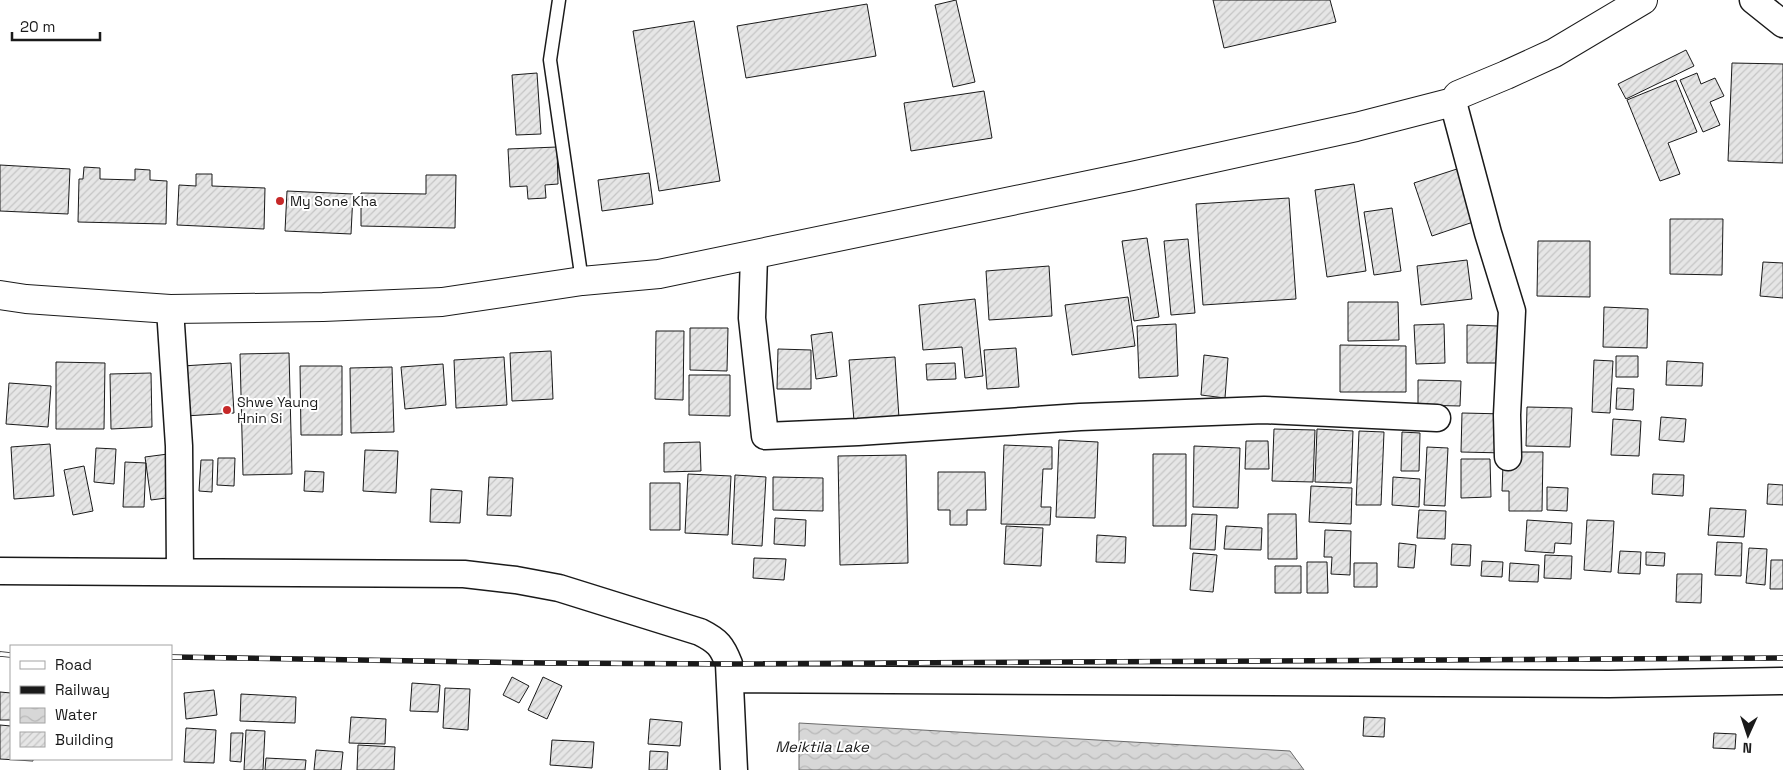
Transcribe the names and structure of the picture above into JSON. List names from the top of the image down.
{
  "water": ["Meiktila Lake"],
  "places": ["My Sone Kha", "Shwe Yaung Hnin Si"],
  "legend": [
    "Road",
    "Railway",
    "Water",
    "Building"
  ],
  "scale_bar": "20 m",
  "north": "bottom"
}
